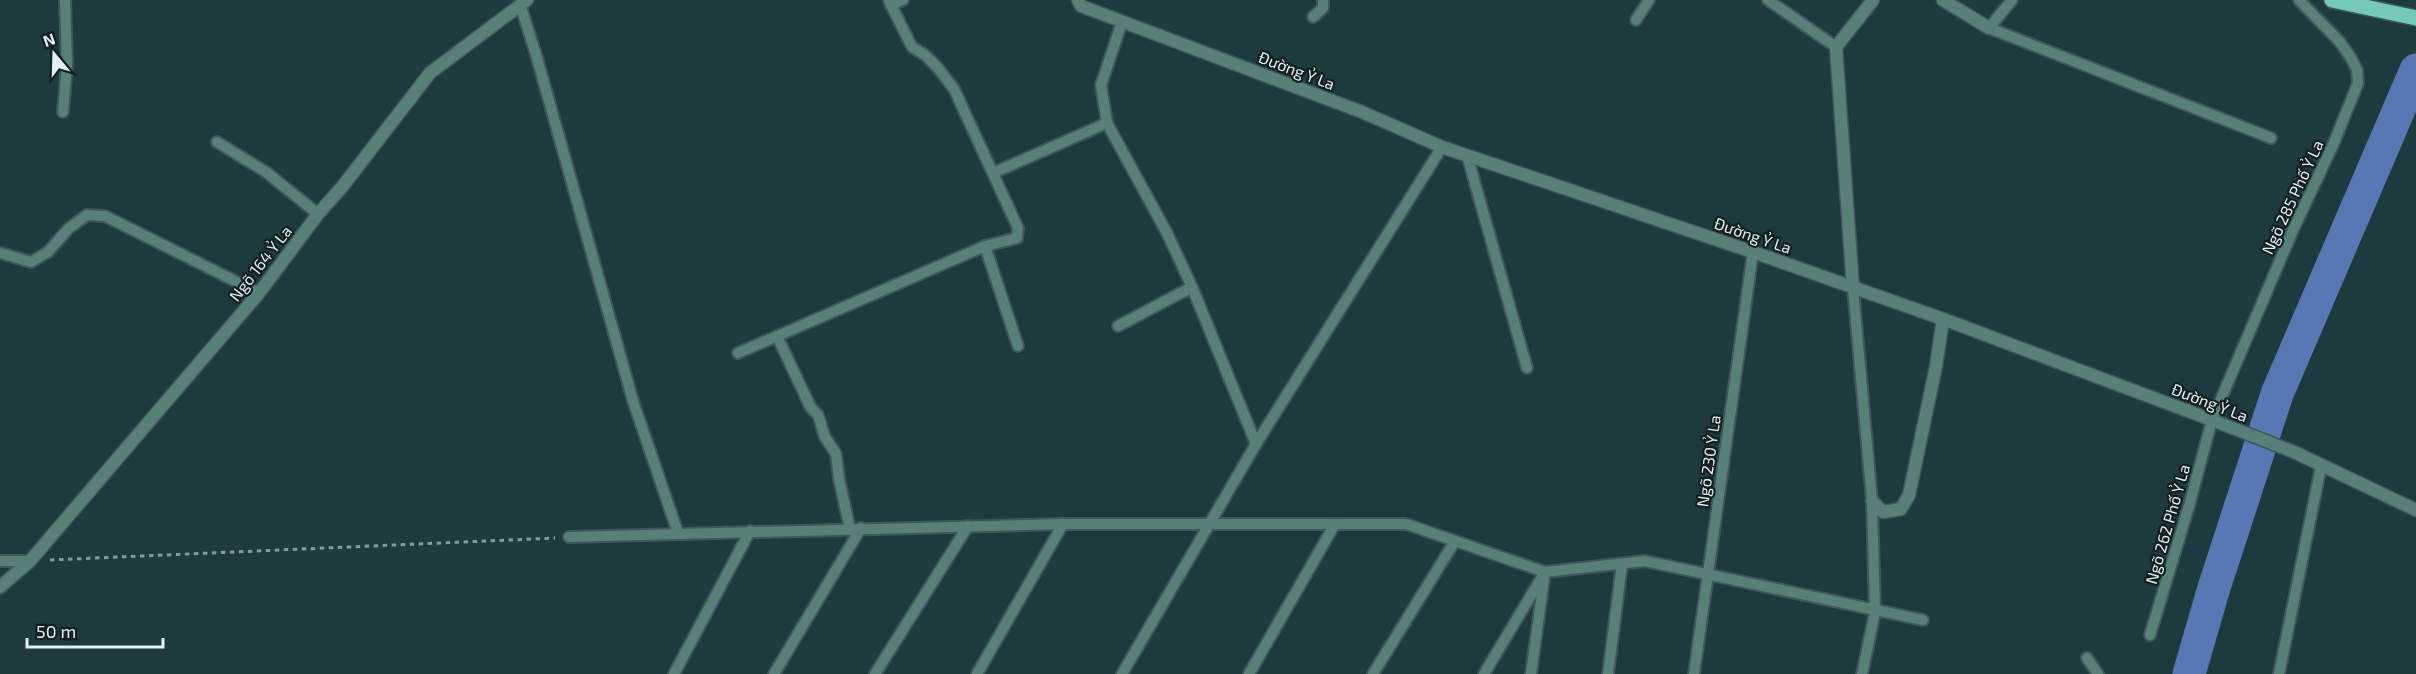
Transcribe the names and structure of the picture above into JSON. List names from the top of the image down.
{
  "streets": {
    "street": ["Đường Ỷ La", "Ngõ 164 Ỷ La"],
    "lane": ["Ngõ 285 Phố Ỷ La", "Ngõ 230 Ỷ La", "Ngõ 262 Phố Ỷ La"]
  },
  "crossings": [
    ["Đường Ỷ La", "Ngõ 285 Phố Ỷ La"],
    ["Đường Ỷ La", "Ngõ 230 Ỷ La"],
    ["Đường Ỷ La", "Ngõ 262 Phố Ỷ La"],
    ["Ngõ 285 Phố Ỷ La", "Ngõ 262 Phố Ỷ La"]
  ],
  "scale_bar": "50 m",
  "north": "top"
}
